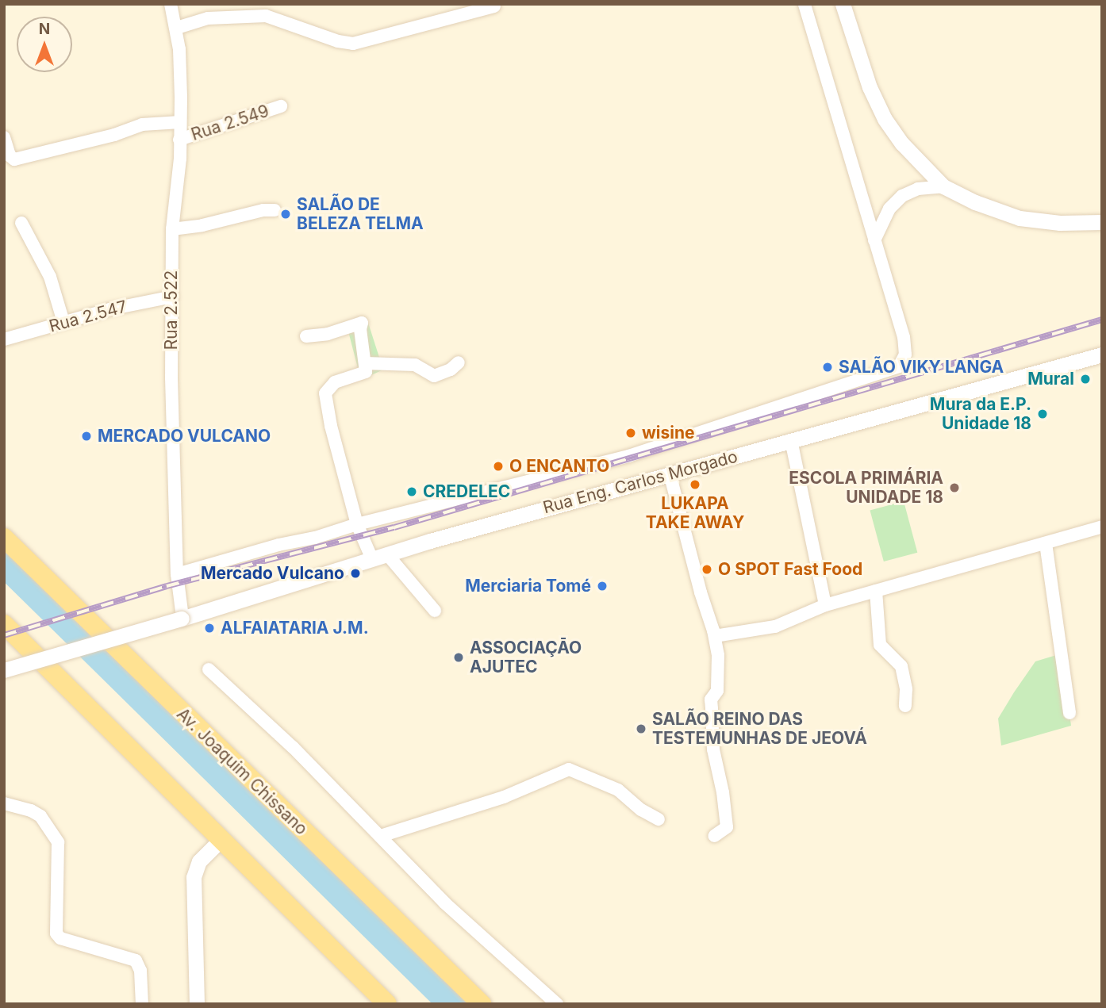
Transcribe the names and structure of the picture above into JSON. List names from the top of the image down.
{
  "streets": {
    "main road": ["Av. Joaquim Chissano"],
    "street": [
      "Rua 2.549",
      "Rua 2.522",
      "Rua 2.547",
      "Rua Eng. Carlos Morgado"
    ]
  },
  "crossings": [
    ["Rua 2.549", "Rua 2.522"],
    ["Rua 2.522", "Rua 2.547"],
    ["Rua 2.522", "Rua Eng. Carlos Morgado"]
  ],
  "places": [
    "SALÃO DE BELEZA TELMA",
    "SALÃO VIKY LANGA",
    "Mural",
    "Mura da E.P. Unidade 18",
    "wisine",
    "MERCADO VULCANO",
    "O ENCANTO",
    "LUKAPA TAKE AWAY",
    "ESCOLA PRIMÁRIA UNIDADE 18",
    "CREDELEC",
    "O SPOT Fast Food",
    "Mercado Vulcano",
    "Merciaria Tomé",
    "ALFAIATARIA J.M.",
    "ASSOCIAÇĀO AJUTEC",
    "SALÃO REINO DAS TESTEMUNHAS DE JEOVÁ"
  ],
  "north": "top"
}
